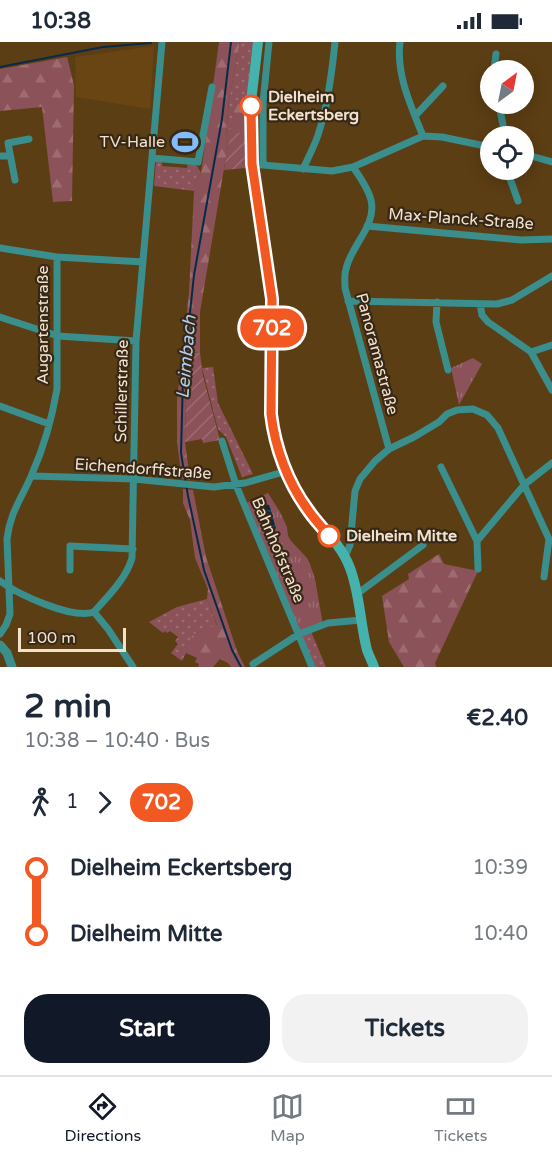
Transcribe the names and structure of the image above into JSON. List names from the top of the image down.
{
  "streets": {
    "street": [
      "Max-Planck-Straße",
      "Augartenstraße",
      "Panoramastraße",
      "Schillerstraße",
      "Eichendorffstraße",
      "Bahnhofstraße"
    ]
  },
  "crossings": [
    ["Max-Planck-Straße", "Panoramastraße"],
    ["Augartenstraße", "Schillerstraße"],
    ["Augartenstraße", "Eichendorffstraße"],
    ["Schillerstraße", "Eichendorffstraße"],
    ["Eichendorffstraße", "Bahnhofstraße"]
  ],
  "water": ["Leimbach"],
  "places": {
    "other": ["Dielheim Eckertsberg", "Dielheim Mitte"],
    "sports": ["TV-Halle"]
  },
  "lines": ["bus line 702"],
  "scale_bar": "100 m",
  "north": "top right",
  "page": {
    "status": "10:38",
    "on_map": "702",
    "scale": "100 m",
    "heading": ["2 min", "10:38 – 10:40 · Bus", "€2.40"],
    "legs": ["1", "702"],
    "list": [
      {
        "name": "Dielheim Eckertsberg",
        "value": "10:39"
      },
      {
        "name": "Dielheim Mitte",
        "value": "10:40"
      }
    ],
    "buttons": ["Start", "Tickets"],
    "tabs": ["Directions", "Map", "Tickets"]
  }
}
